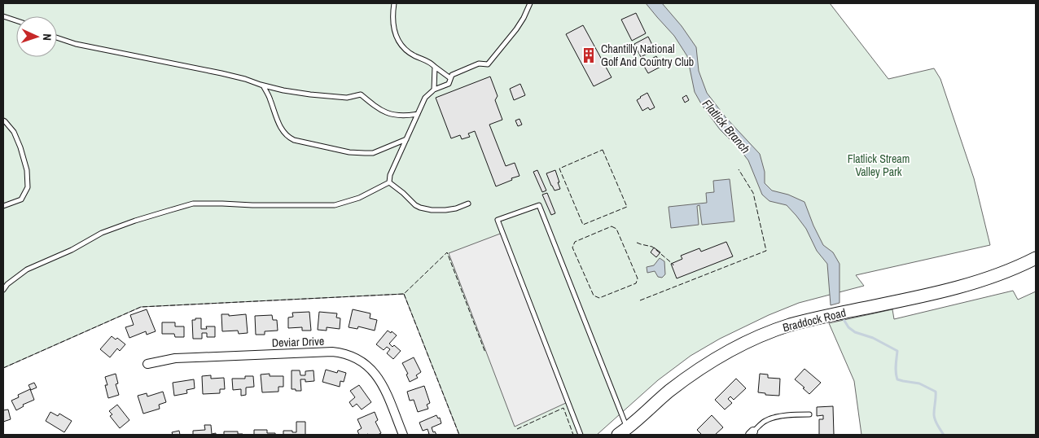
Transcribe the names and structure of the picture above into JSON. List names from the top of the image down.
{
  "streets": {
    "main road": ["Braddock Road"],
    "street": ["Deviar Drive"]
  },
  "water": ["Flatlick Branch"],
  "parks": ["Flatlick Stream Valley Park"],
  "places": {
    "building": ["Chantilly National Golf And Country Club"]
  },
  "north": "right"
}
